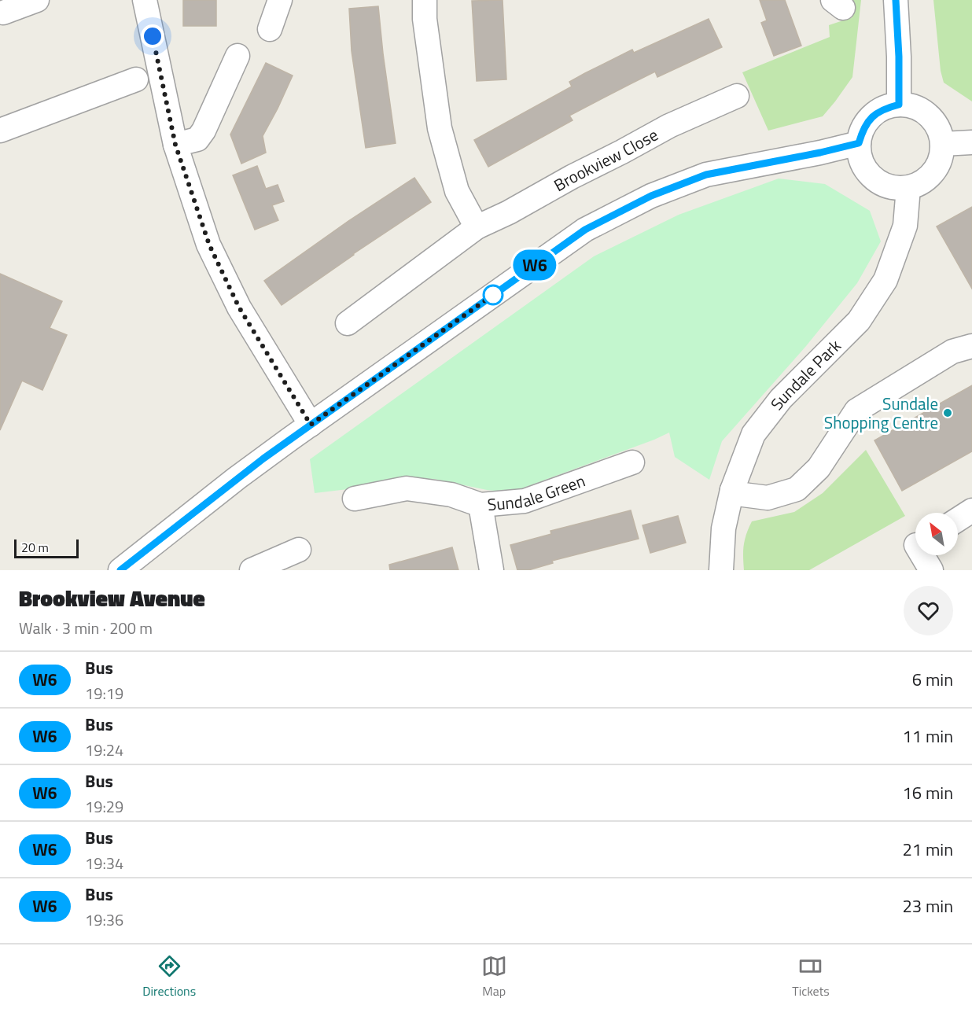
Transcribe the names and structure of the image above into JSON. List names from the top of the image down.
{
  "streets": {
    "street": ["Brookview Close", "Sundale Park", "Sundale Green"]
  },
  "places": ["Sundale Shopping Centre"],
  "lines": ["bus line W6"],
  "scale_bar": "20 m",
  "north": "top left",
  "page": {
    "on_map": "W6",
    "scale": "20 m",
    "heading": ["Brookview Avenue", "Walk · 3 min · 200 m"],
    "list": [
      {
        "mark": "W6",
        "name": "Bus",
        "note": "19:19",
        "value": "6 min"
      },
      {
        "mark": "W6",
        "name": "Bus",
        "note": "19:24",
        "value": "11 min"
      },
      {
        "mark": "W6",
        "name": "Bus",
        "note": "19:29",
        "value": "16 min"
      },
      {
        "mark": "W6",
        "name": "Bus",
        "note": "19:34",
        "value": "21 min"
      },
      {
        "mark": "W6",
        "name": "Bus",
        "note": "19:36",
        "value": "23 min"
      }
    ],
    "tabs": ["Directions", "Map", "Tickets"]
  }
}
